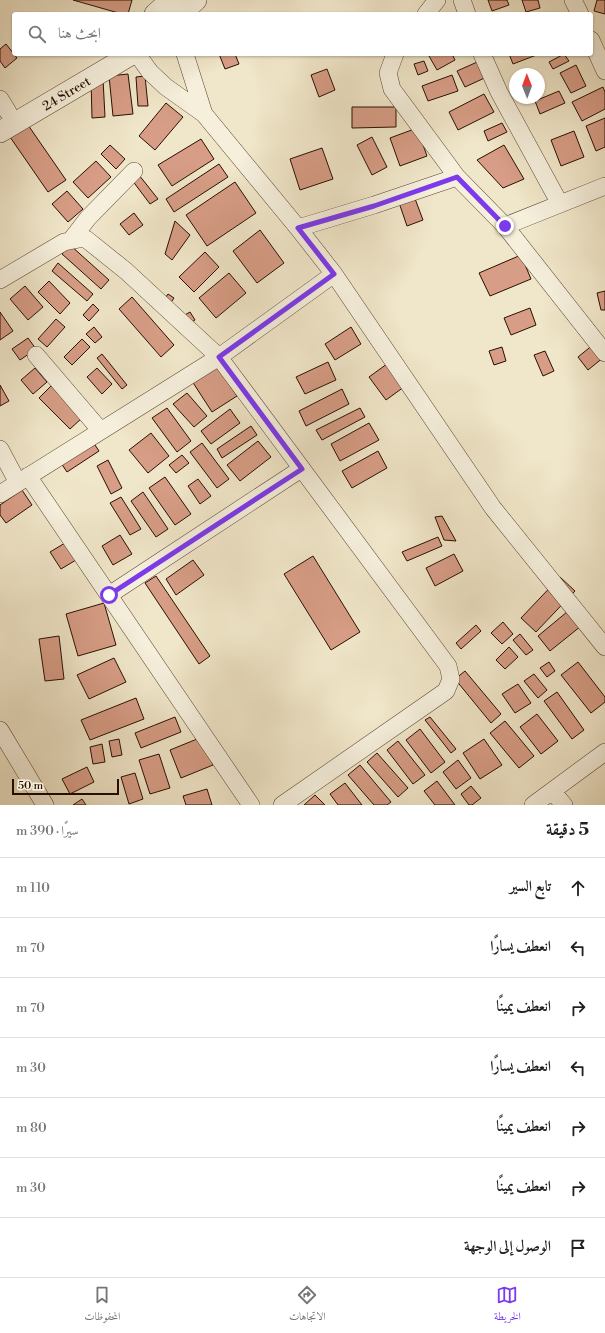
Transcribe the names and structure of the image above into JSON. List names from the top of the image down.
{
  "streets": {
    "street": ["24 Street"]
  },
  "scale_bar": "50 m",
  "north": "top",
  "page": {
    "search": "ابحث هنا",
    "scale": "50 m",
    "heading": ["5 دقيقة", "سيرًا · 390 m"],
    "list": [
      ["تابع السير", "110 m"],
      ["انعطف يسارًا", "70 m"],
      ["انعطف يمينًا", "70 m"],
      ["انعطف يسارًا", "30 m"],
      ["انعطف يمينًا", "80 m"],
      ["انعطف يمينًا", "30 m"],
      "الوصول إلى الوجهة"
    ],
    "nav": ["الخريطة", "الاتجاهات", "المحفوظات"]
  }
}
